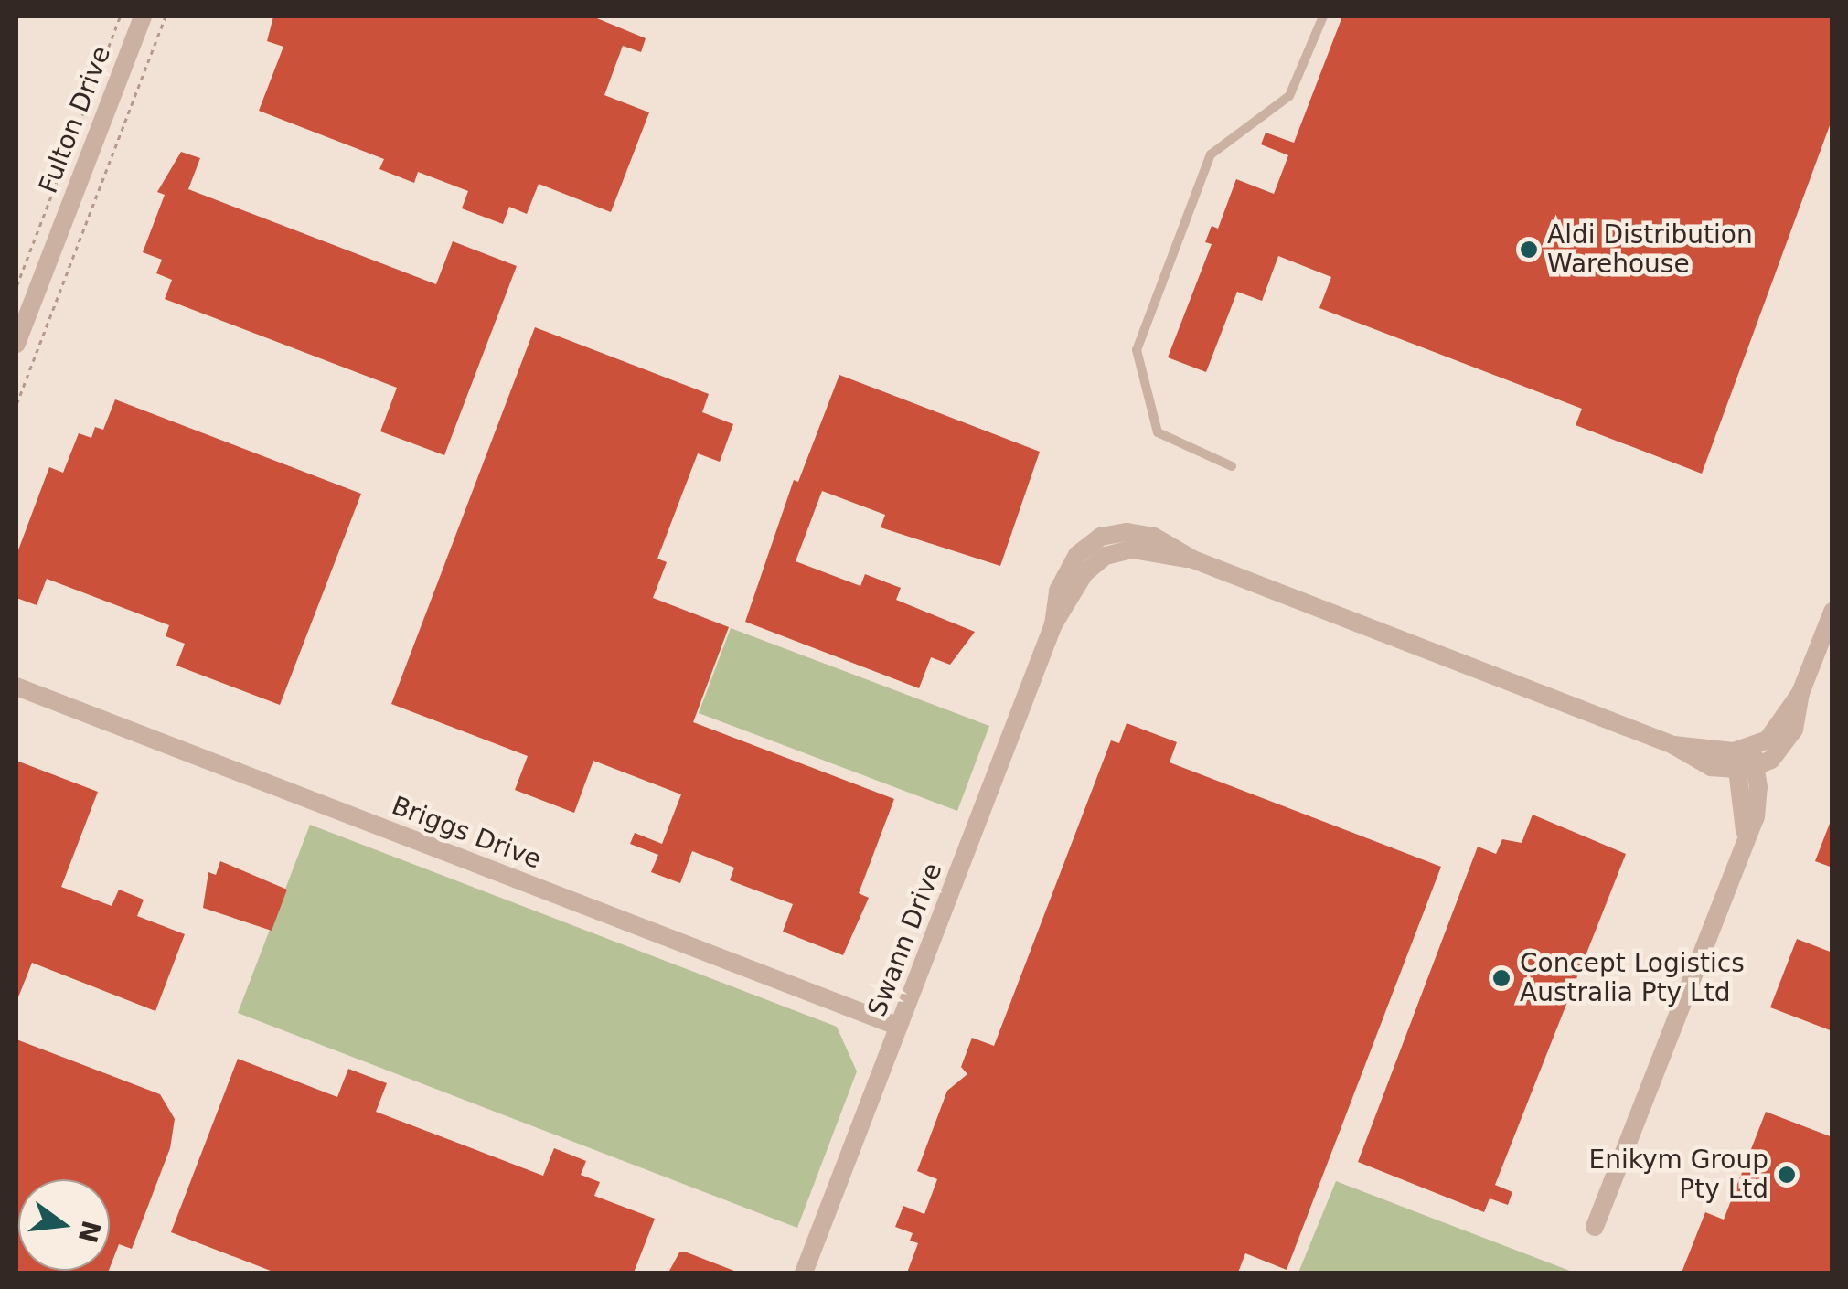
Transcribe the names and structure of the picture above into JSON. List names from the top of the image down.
{
  "streets": {
    "street": ["Fulton Drive", "Briggs Drive", "Swann Drive"]
  },
  "crossings": [
    ["Briggs Drive", "Swann Drive"]
  ],
  "places": ["Aldi Distribution Warehouse", "Concept Logistics Australia Pty Ltd", "Enikym Group Pty Ltd"],
  "north": "right"
}
